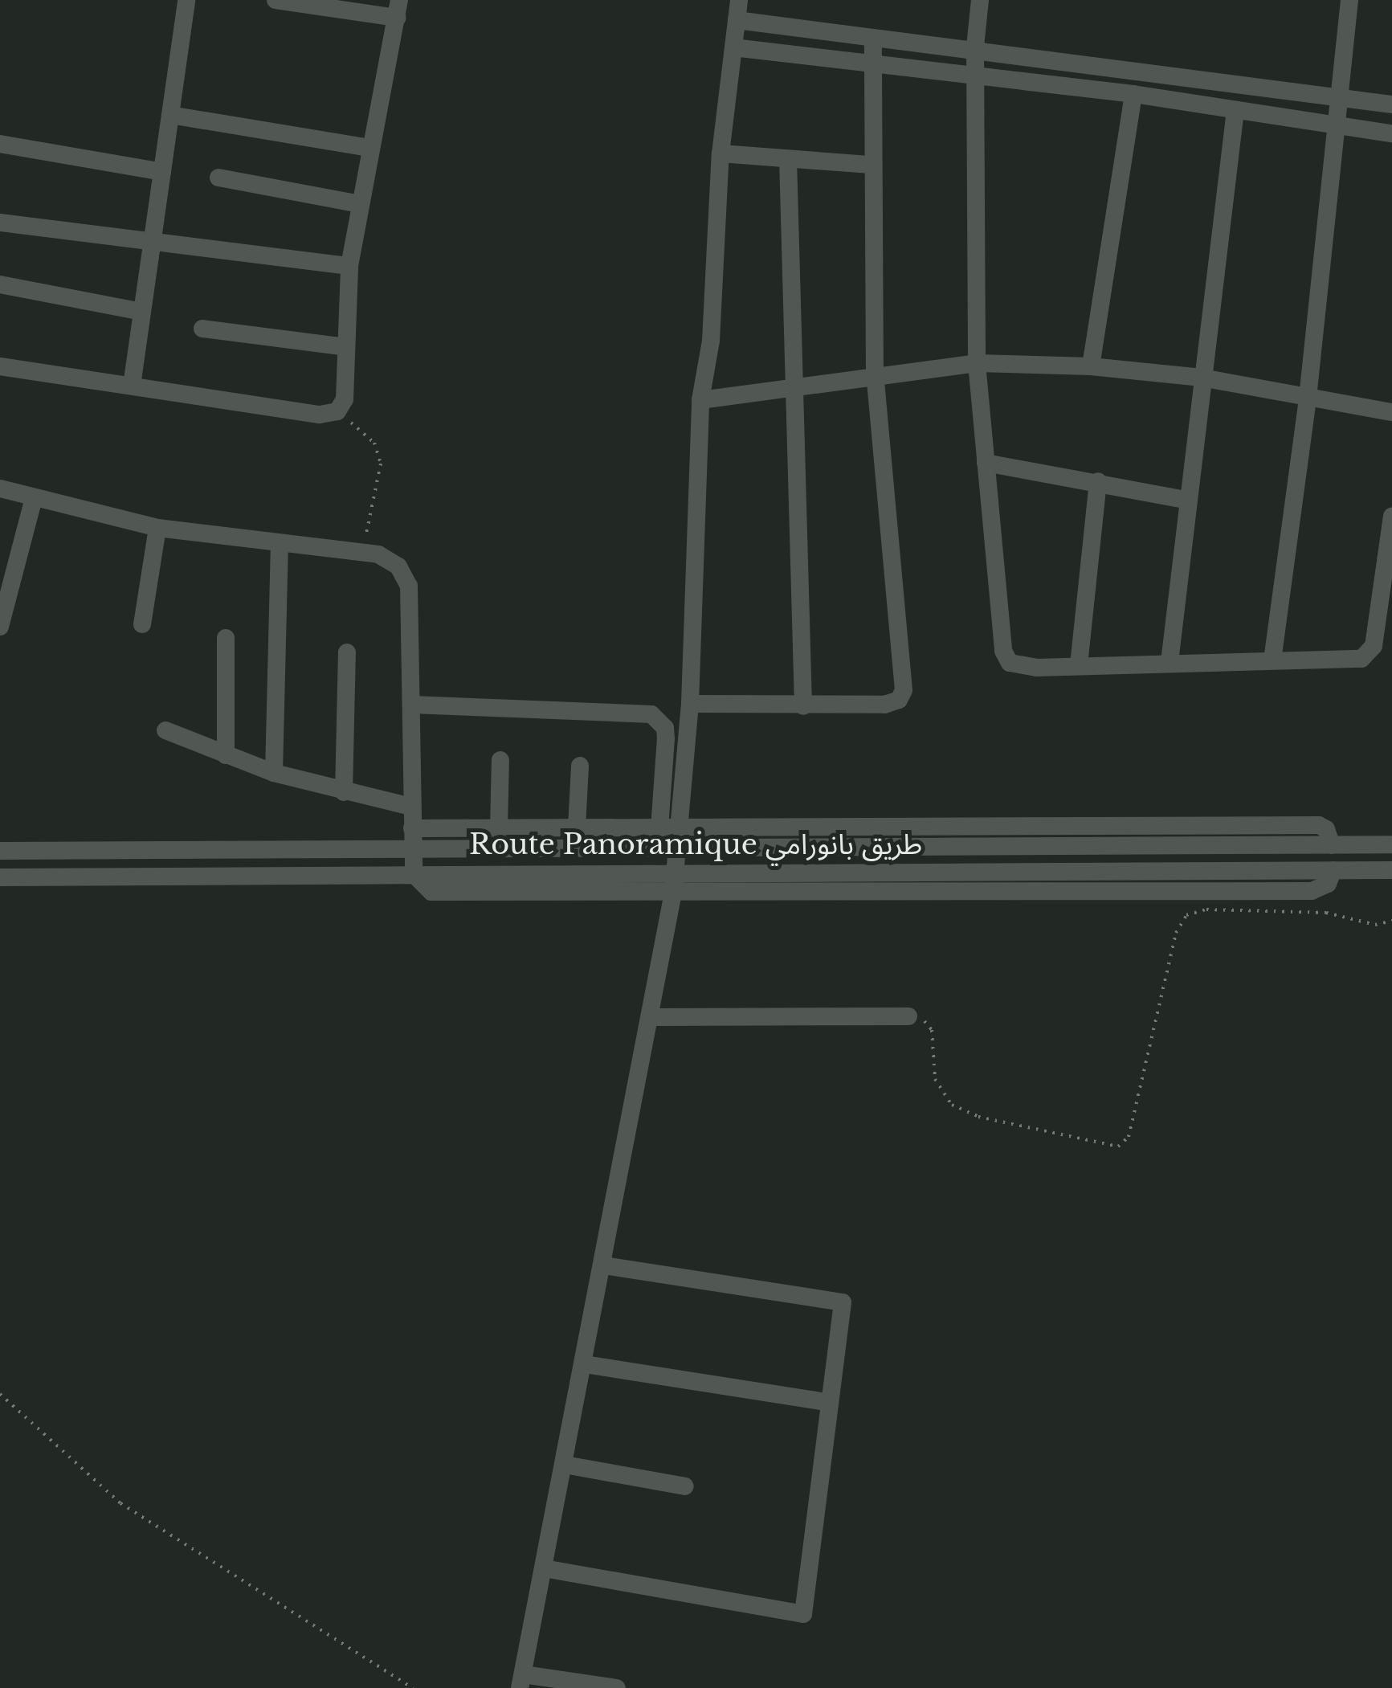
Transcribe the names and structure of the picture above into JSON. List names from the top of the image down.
{
  "streets": {
    "street": ["Route Panoramique طريق بانورامي"]
  }
}
